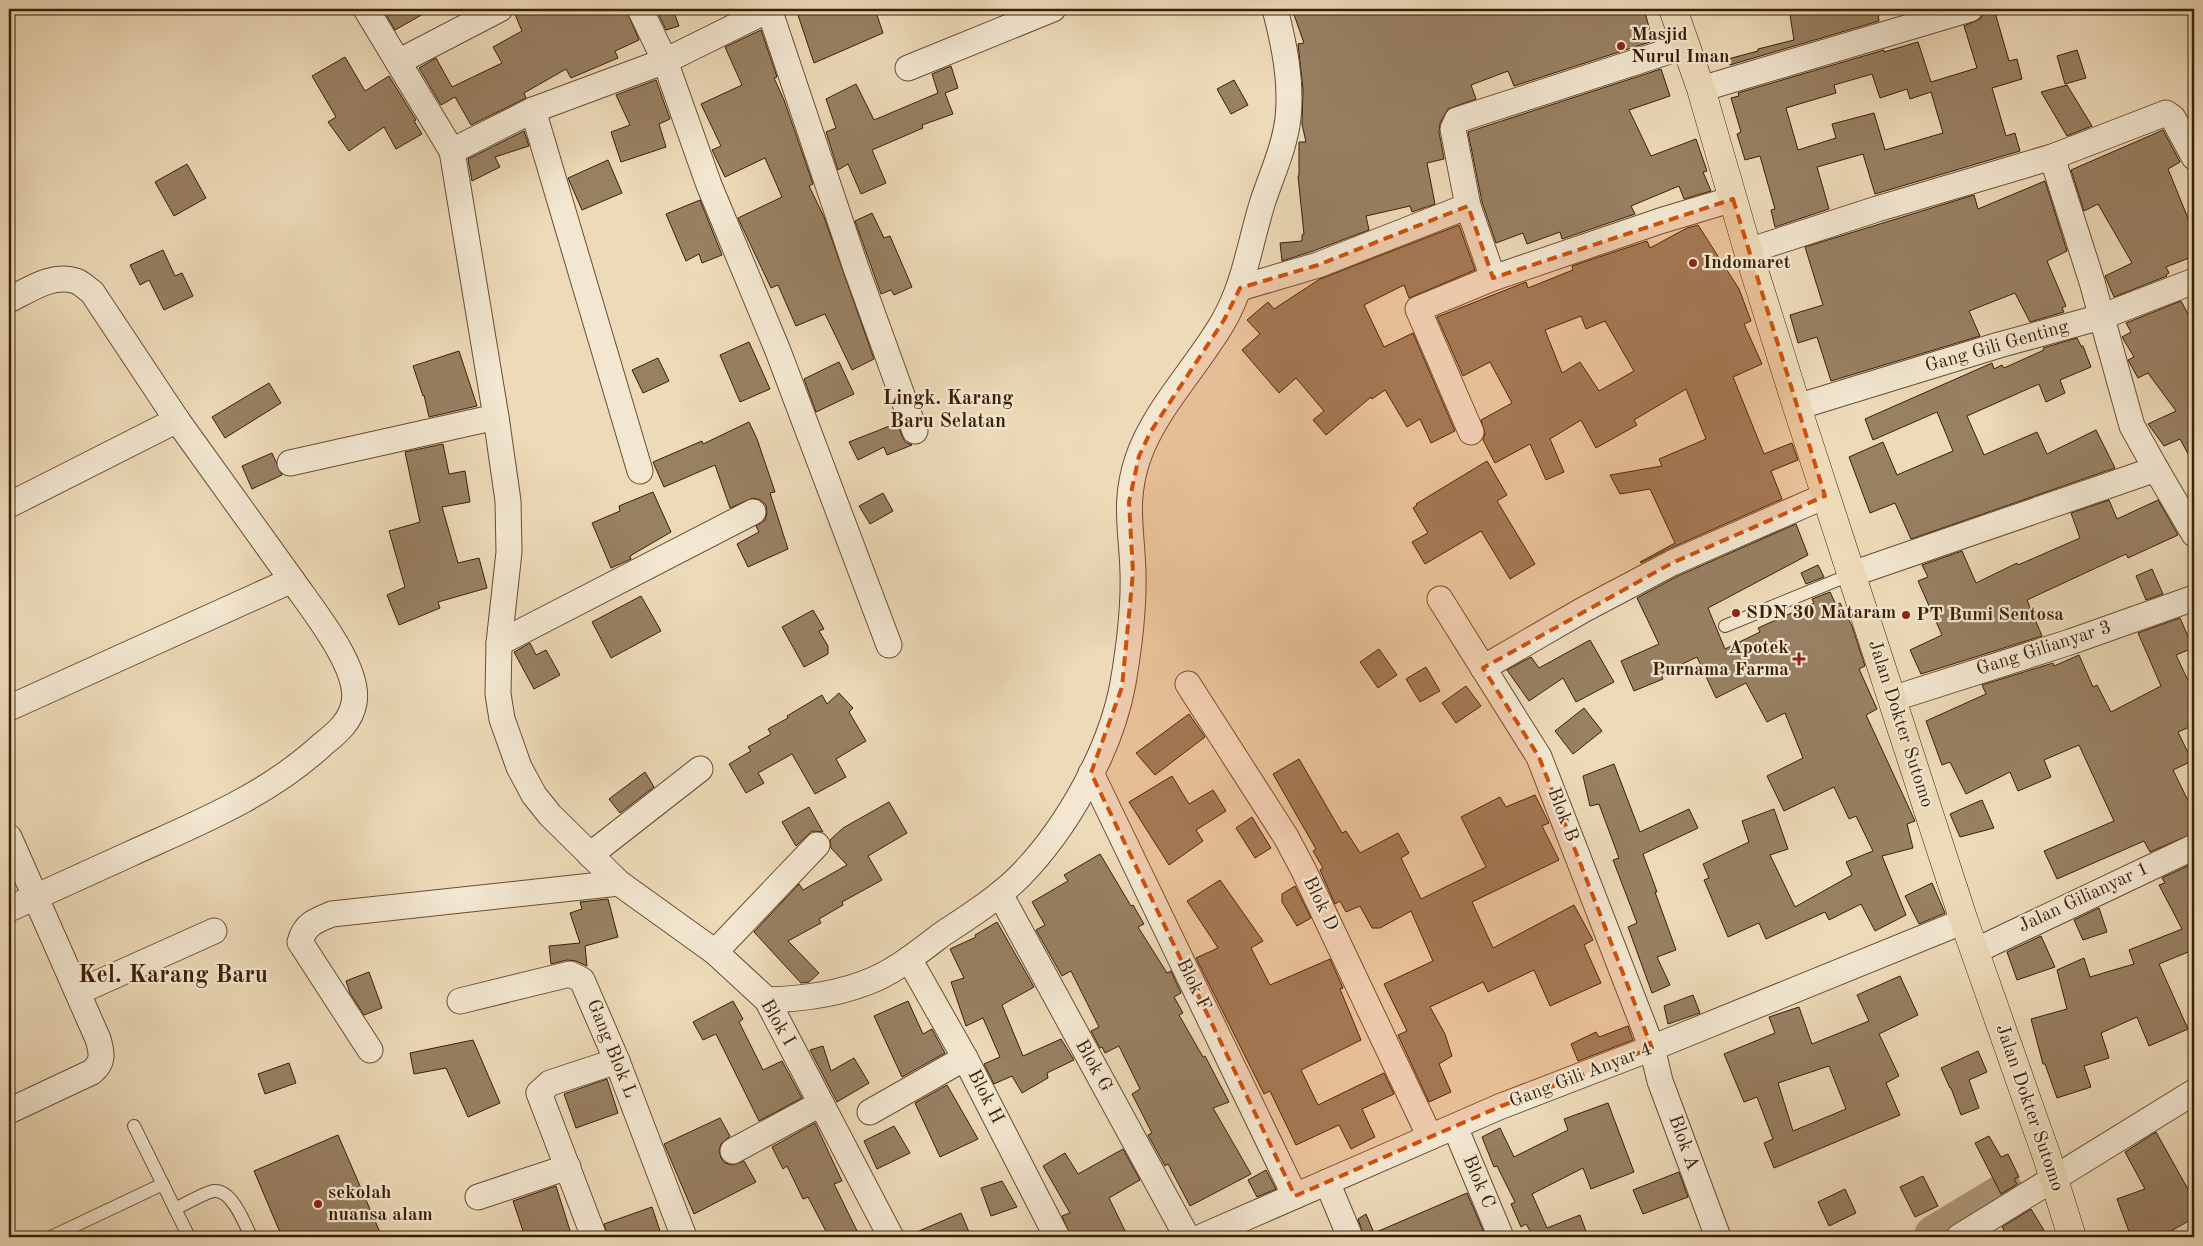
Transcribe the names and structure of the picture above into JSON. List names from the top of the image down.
{
  "streets": {
    "main road": ["Jalan Dokter Sutomo"],
    "street": [
      "Gang Gili Genting",
      "Gang Gilianyar 3",
      "Blok B",
      "Jalan Gilianyar 1",
      "Blok D",
      "Blok F",
      "Blok I",
      "Gang Blok L",
      "Blok G",
      "Gang Gili Anyar 4",
      "Blok H",
      "Blok A",
      "Blok C"
    ]
  },
  "crossings": [
    ["Gang Gili Genting", "Jalan Dokter Sutomo"],
    ["Gang Gilianyar 3", "Jalan Dokter Sutomo"],
    ["Jalan Dokter Sutomo", "Jalan Gilianyar 1"],
    ["Jalan Dokter Sutomo", "Gang Gili Anyar 4"],
    ["Blok B", "Gang Gili Anyar 4"],
    ["Blok B", "Blok A"],
    ["Blok D", "Gang Gili Anyar 4"],
    ["Blok F", "Gang Gili Anyar 4"],
    ["Gang Gili Anyar 4", "Blok A"],
    ["Gang Gili Anyar 4", "Blok C"]
  ],
  "districts": ["Lingk. Karang Baru Selatan", "Kel. Karang Baru"],
  "places": {
    "other": [
      "Masjid Nurul Iman",
      "Indomaret",
      "SDN 30 Mataram",
      "PT Bumi Sentosa",
      "sekolah nuansa alam"
    ],
    "health": ["Apotek Purnama Farma"]
  }
}
